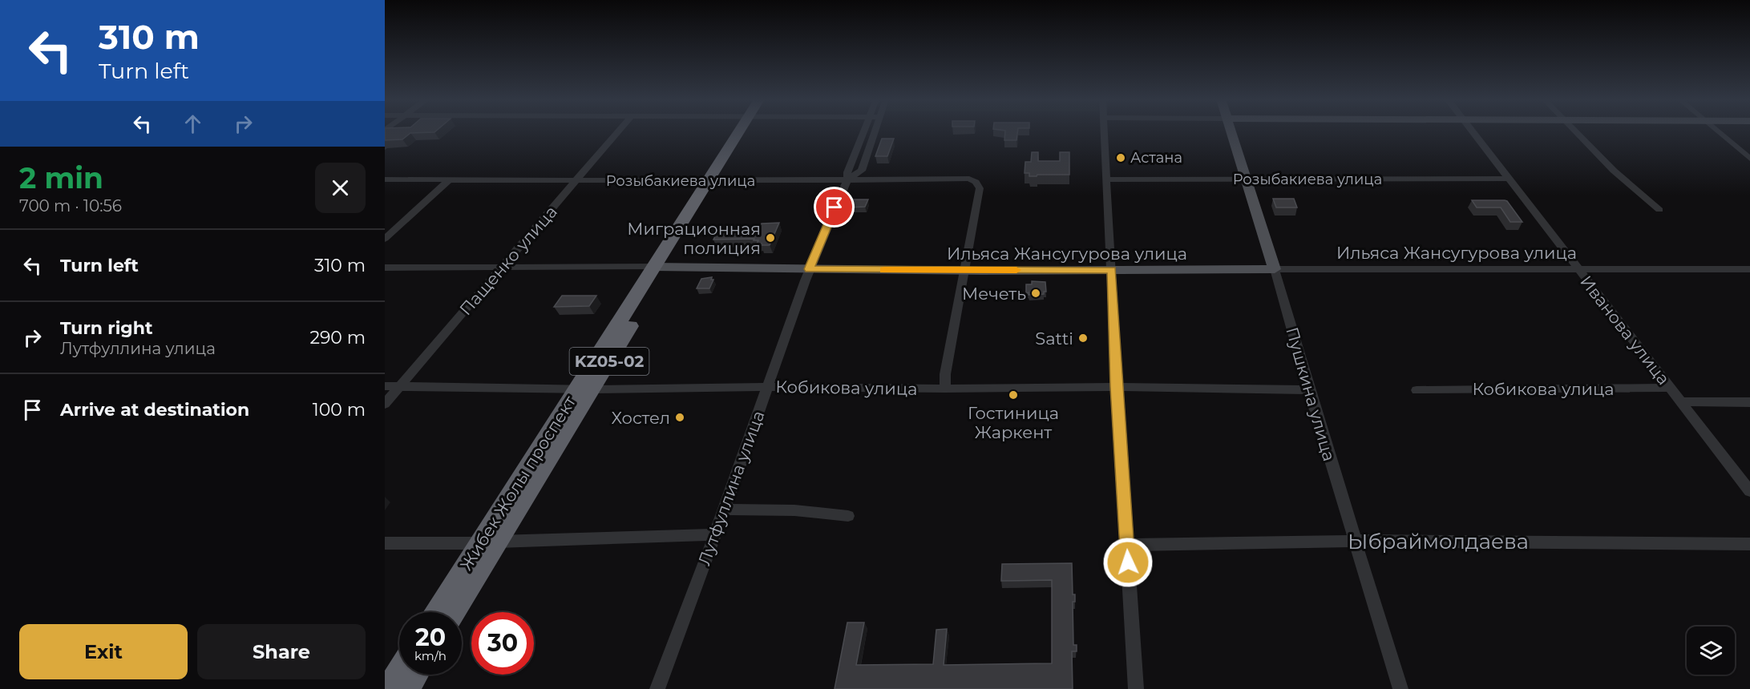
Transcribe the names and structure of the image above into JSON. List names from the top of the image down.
{
  "streets": {
    "highway": ["KZ05-02", "Жибек Жолы проспект"],
    "main road": ["Ильяса Жансугурова улица", "Пушкина улица"],
    "street": [
      "Розыбакиева улица",
      "Пащенко улица",
      "Иванова улица",
      "Кобикова улица",
      "Лутфуллина улица",
      "Ыбраймолдаева"
    ]
  },
  "crossings": [
    ["Розыбакиева улица", "Ильяса Жансугурова улица"],
    ["Розыбакиева улица", "Пащенко улица"],
    ["Розыбакиева улица", "Иванова улица"],
    ["Розыбакиева улица", "Пушкина улица"],
    ["Розыбакиева улица", "Жибек Жолы проспект"],
    ["Розыбакиева улица", "Лутфуллина улица"],
    ["Ильяса Жансугурова улица", "Пащенко улица"],
    ["Ильяса Жансугурова улица", "Иванова улица"],
    ["Ильяса Жансугурова улица", "Пушкина улица"],
    ["Ильяса Жансугурова улица", "Жибек Жолы проспект"],
    ["Ильяса Жансугурова улица", "Лутфуллина улица"],
    ["Пащенко улица", "Кобикова улица"],
    ["Иванова улица", "Кобикова улица"],
    ["Кобикова улица", "Пушкина улица"],
    ["Кобикова улица", "Жибек Жолы проспект"],
    ["Кобикова улица", "Лутфуллина улица"],
    ["Пушкина улица", "Ыбраймолдаева"]
  ],
  "places": [
    "Астана",
    "Миграционная полиция",
    "Мечеть",
    "Satti",
    "Гостиница Жаркент",
    "Хостел"
  ],
  "page": {
    "turn": ["310 m", "Turn left"],
    "heading": ["2 min", "700 m · 10:56"],
    "list": [
      {
        "name": "Turn left",
        "value": "310 m"
      },
      {
        "name": "Turn right",
        "note": "Лутфуллина улица",
        "value": "290 m"
      },
      {
        "name": "Arrive at destination",
        "value": "100 m"
      }
    ],
    "speed": "20 km/h",
    "limit": "30",
    "buttons": ["Exit", "Share"]
  }
}
